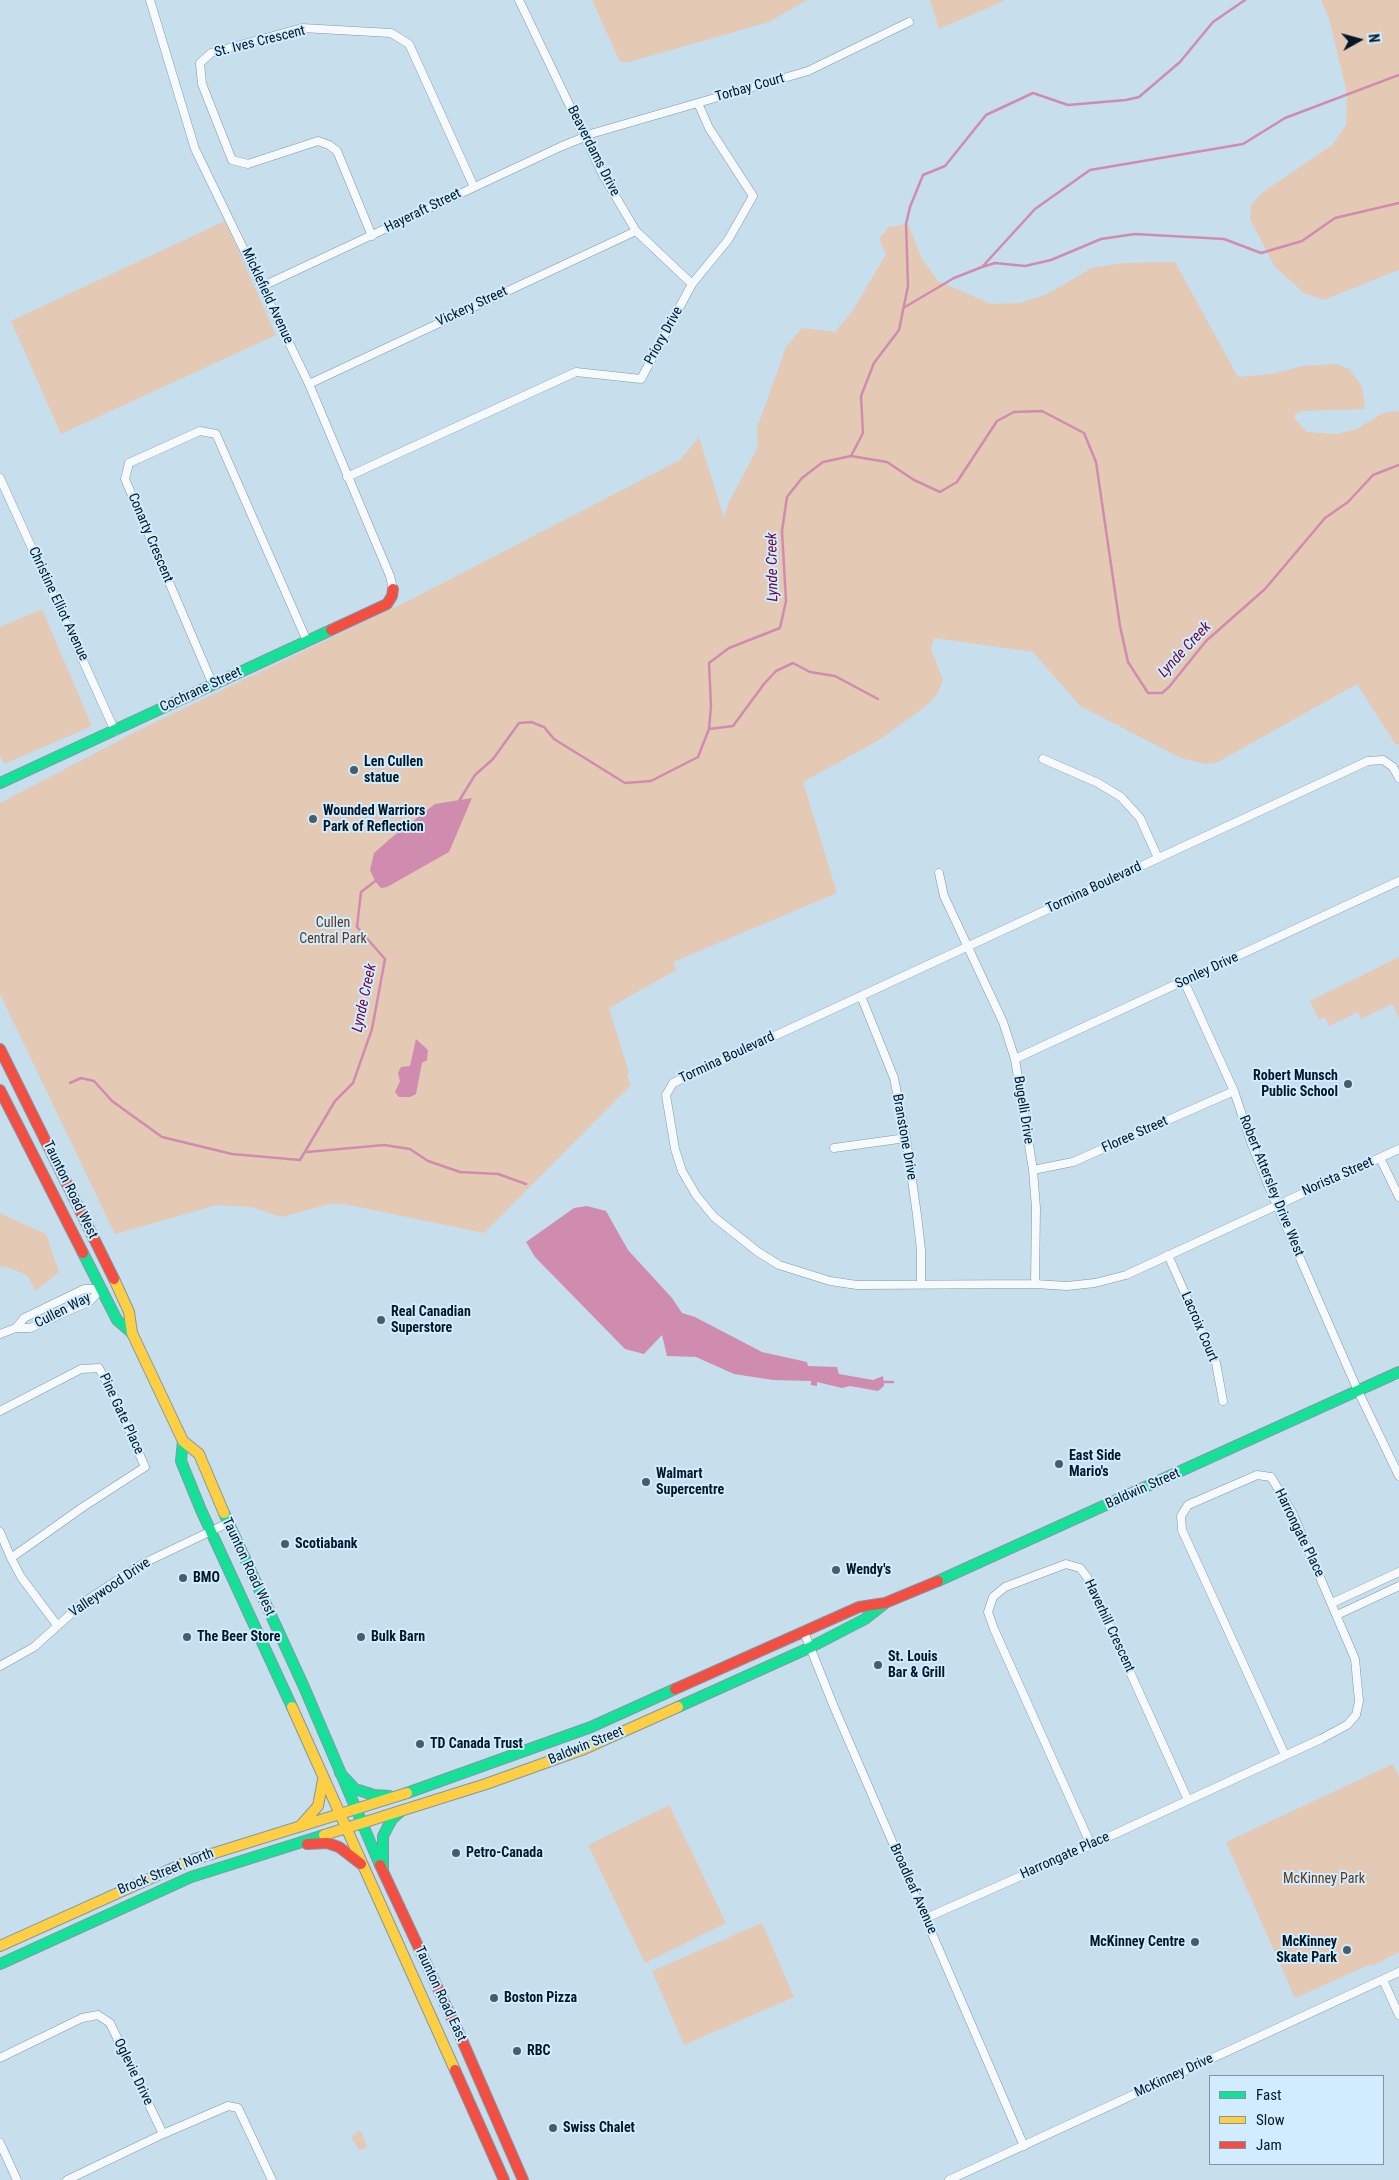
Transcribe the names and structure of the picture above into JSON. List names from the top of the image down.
{
  "streets": {
    "main road": [
      "Cochrane Street",
      "Taunton Road West",
      "Baldwin Street",
      "Brock Street North",
      "Taunton Road East"
    ],
    "street": [
      "St. Ives Crescent",
      "Torbay Court",
      "Beaverdams Drive",
      "Hayeraft Street",
      "Micklefield Avenue",
      "Vickery Street",
      "Priory Drive",
      "Conarty Crescent",
      "Christine Elliot Avenue",
      "Tormina Boulevard",
      "Sonley Drive",
      "Bugelli Drive",
      "Floree Street",
      "Branstone Drive",
      "Norista Street",
      "Robert Attersley Drive West",
      "Cullen Way",
      "Lacroix Court",
      "Pine Gate Place",
      "Harrongate Place",
      "Valleywood Drive",
      "Haverhill Crescent",
      "Broadleaf Avenue",
      "Oglevie Drive",
      "McKinney Drive"
    ]
  },
  "crossings": [
    ["St. Ives Crescent", "Hayeraft Street"],
    ["Torbay Court", "Beaverdams Drive"],
    ["Torbay Court", "Hayeraft Street"],
    ["Torbay Court", "Priory Drive"],
    ["Beaverdams Drive", "Hayeraft Street"],
    ["Beaverdams Drive", "Vickery Street"],
    ["Beaverdams Drive", "Priory Drive"],
    ["Hayeraft Street", "Micklefield Avenue"],
    ["Micklefield Avenue", "Vickery Street"],
    ["Micklefield Avenue", "Priory Drive"],
    ["Micklefield Avenue", "Cochrane Street"],
    ["Conarty Crescent", "Cochrane Street"],
    ["Christine Elliot Avenue", "Cochrane Street"],
    ["Tormina Boulevard", "Bugelli Drive"],
    ["Tormina Boulevard", "Branstone Drive"],
    ["Tormina Boulevard", "Norista Street"],
    ["Tormina Boulevard", "Robert Attersley Drive West"],
    ["Tormina Boulevard", "Lacroix Court"],
    ["Sonley Drive", "Bugelli Drive"],
    ["Sonley Drive", "Robert Attersley Drive West"],
    ["Bugelli Drive", "Floree Street"],
    ["Floree Street", "Robert Attersley Drive West"],
    ["Norista Street", "Robert Attersley Drive West"],
    ["Robert Attersley Drive West", "Baldwin Street"],
    ["Taunton Road West", "Cullen Way"],
    ["Taunton Road West", "Baldwin Street"],
    ["Taunton Road West", "Valleywood Drive"],
    ["Taunton Road West", "Brock Street North"],
    ["Taunton Road West", "Taunton Road East"],
    ["Baldwin Street", "Brock Street North"],
    ["Baldwin Street", "Broadleaf Avenue"],
    ["Baldwin Street", "Taunton Road East"],
    ["Harrongate Place", "Haverhill Crescent"],
    ["Harrongate Place", "Broadleaf Avenue"],
    ["Brock Street North", "Taunton Road East"],
    ["Broadleaf Avenue", "McKinney Drive"]
  ],
  "water": ["Lynde Creek"],
  "parks": ["Cullen Central Park", "McKinney Park"],
  "places": [
    "Len Cullen statue",
    "Wounded Warriors Park of Reflection",
    "Robert Munsch Public School",
    "Real Canadian Superstore",
    "East Side Mario's",
    "Walmart Supercentre",
    "Scotiabank",
    "Wendy's",
    "BMO",
    "The Beer Store",
    "Bulk Barn",
    "St. Louis Bar & Grill",
    "TD Canada Trust",
    "Petro-Canada",
    "McKinney Centre",
    "McKinney Skate Park",
    "Boston Pizza",
    "RBC",
    "Swiss Chalet"
  ],
  "legend": ["Fast", "Slow", "Jam"],
  "north": "right"
}
